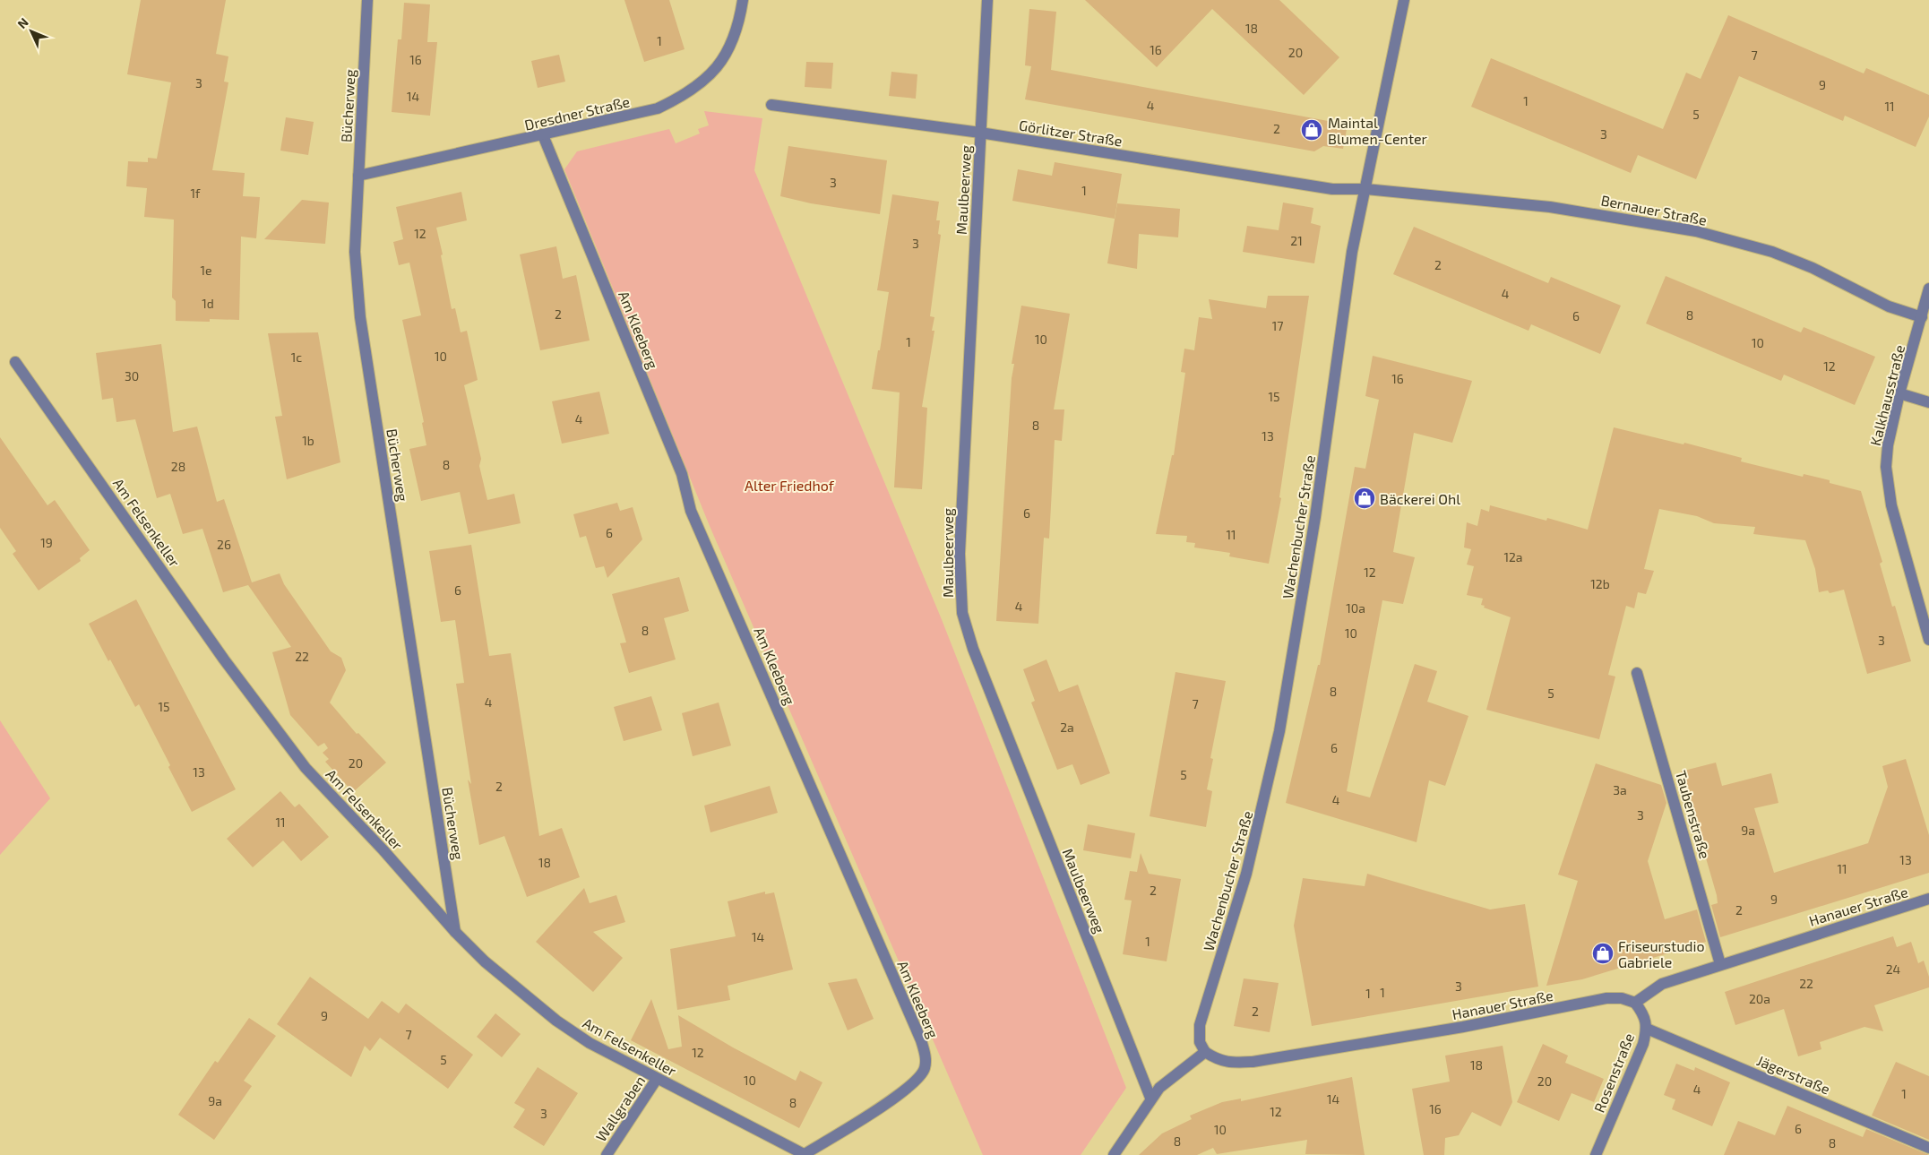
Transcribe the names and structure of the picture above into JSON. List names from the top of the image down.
{
  "streets": {
    "street": [
      "Bücherweg",
      "Dresdner Straße",
      "Görlitzer Straße",
      "Maulbeerweg",
      "Bernauer Straße",
      "Am Kleeberg",
      "Kalkhausstraße",
      "Am Felsenkeller",
      "Wachenbucher Straße",
      "Taubenstraße",
      "Hanauer Straße",
      "Rosenstraße",
      "Jägerstraße",
      "Wallgraben"
    ]
  },
  "crossings": [
    ["Bücherweg", "Dresdner Straße"],
    ["Bücherweg", "Am Felsenkeller"],
    ["Dresdner Straße", "Am Kleeberg"],
    ["Görlitzer Straße", "Maulbeerweg"],
    ["Görlitzer Straße", "Bernauer Straße"],
    ["Görlitzer Straße", "Wachenbucher Straße"],
    ["Bernauer Straße", "Kalkhausstraße"],
    ["Bernauer Straße", "Wachenbucher Straße"],
    ["Am Kleeberg", "Am Felsenkeller"],
    ["Am Felsenkeller", "Wallgraben"],
    ["Wachenbucher Straße", "Hanauer Straße"],
    ["Taubenstraße", "Hanauer Straße"],
    ["Hanauer Straße", "Rosenstraße"],
    ["Rosenstraße", "Jägerstraße"]
  ],
  "parks": ["Alter Friedhof"],
  "places": {
    "shop": ["Maintal Blumen-Center", "Bäckerei Ohl", "Friseurstudio Gabriele"]
  },
  "house_numbers": [
    "18",
    "1",
    "16",
    "20",
    "7",
    "16",
    "3",
    "9",
    "14",
    "1",
    "4",
    "11",
    "5",
    "2",
    "3",
    "3",
    "1",
    "1f",
    "12",
    "21",
    "3",
    "2",
    "1e",
    "4",
    "1d",
    "2",
    "8",
    "6",
    "17",
    "10",
    "1",
    "10",
    "10",
    "1c",
    "12",
    "30",
    "16",
    "15",
    "4",
    "8",
    "13",
    "1b",
    "8",
    "28",
    "6",
    "6",
    "11",
    "19",
    "26",
    "12a",
    "12",
    "12b",
    "6",
    "4",
    "10a",
    "8",
    "10",
    "3",
    "22",
    "8",
    "5",
    "4",
    "7",
    "15",
    "2a",
    "6",
    "20",
    "13",
    "5",
    "2",
    "3a",
    "4",
    "3",
    "11",
    "9a",
    "13",
    "18",
    "11",
    "2",
    "9",
    "2",
    "14",
    "1",
    "24",
    "22",
    "3",
    "1",
    "1",
    "20a",
    "2",
    "9",
    "7",
    "12",
    "5",
    "18",
    "10",
    "20",
    "4",
    "1",
    "14",
    "9a",
    "8",
    "16",
    "12",
    "3",
    "6",
    "10",
    "8",
    "8"
  ],
  "north": "top left"
}
